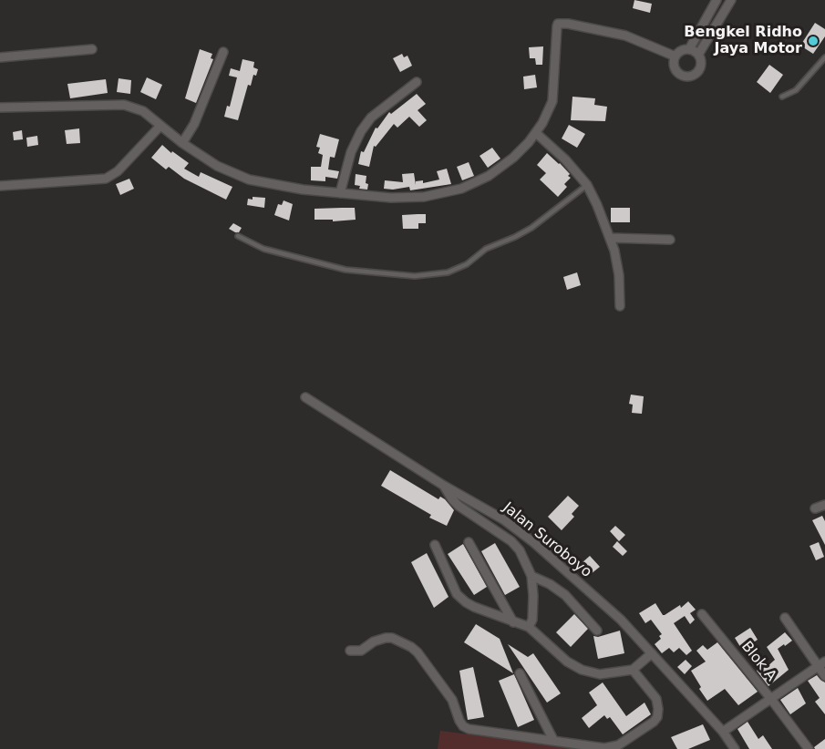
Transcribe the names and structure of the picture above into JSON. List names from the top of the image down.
{
  "streets": {
    "street": ["Jalan Suroboyo", "Blok A"]
  },
  "places": ["Bengkel Ridho Jaya Motor"]
}
